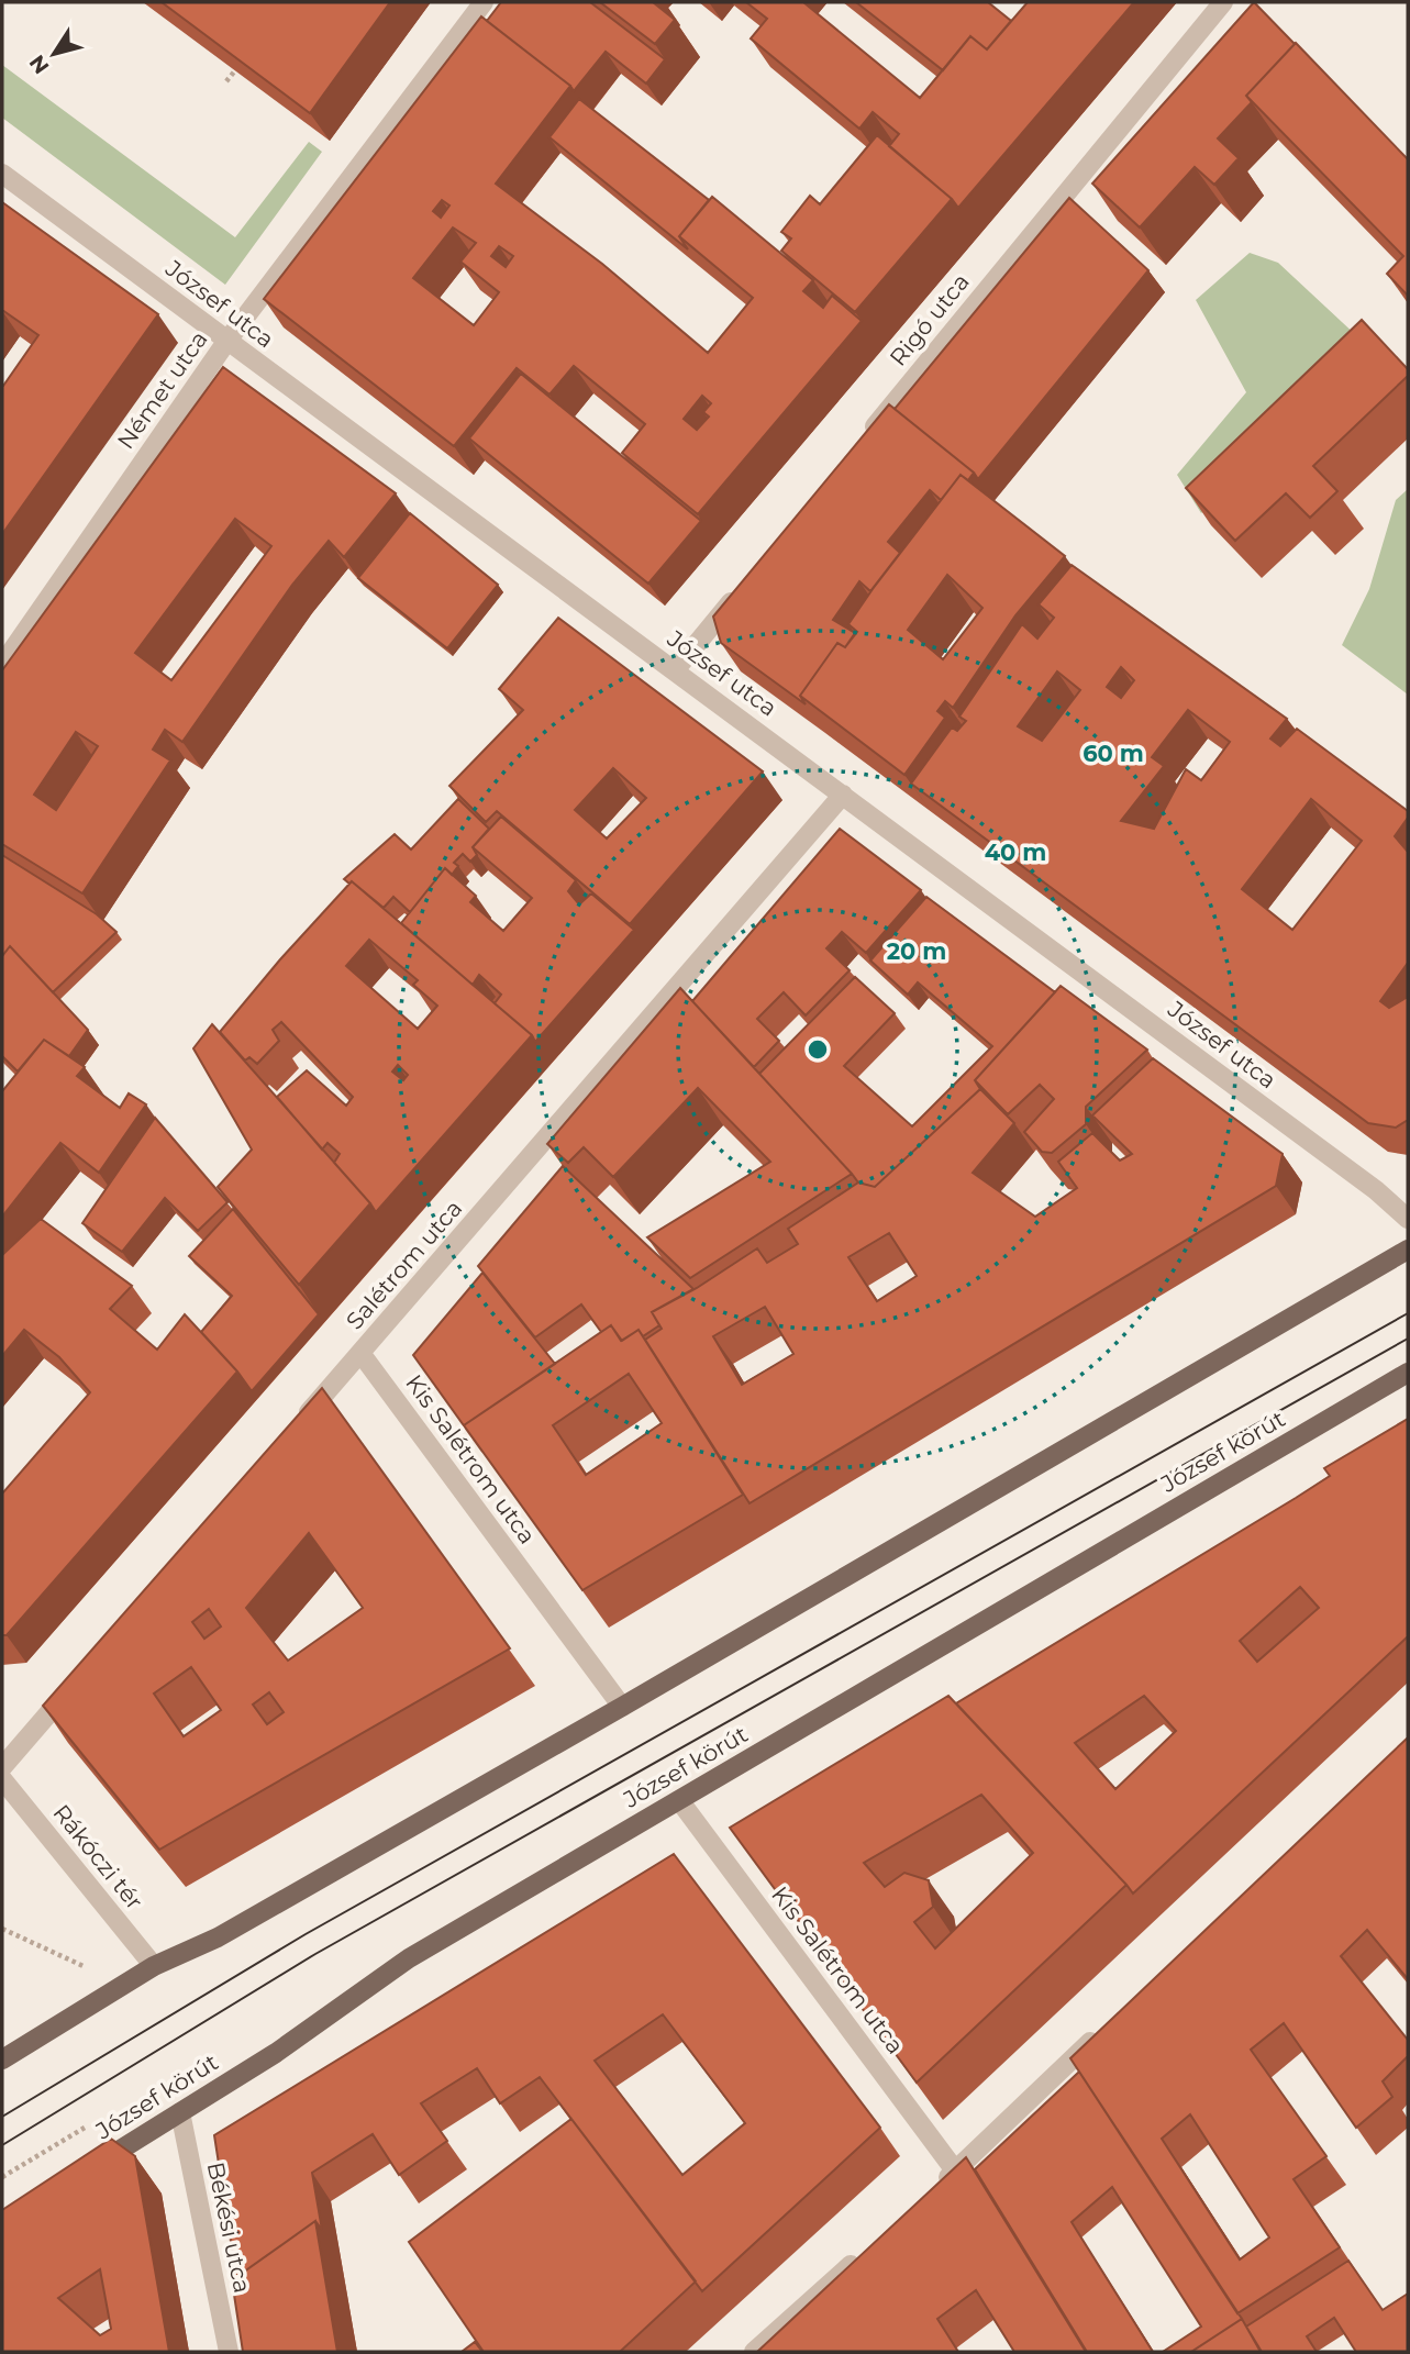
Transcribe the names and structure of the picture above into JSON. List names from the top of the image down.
{
  "streets": {
    "main road": ["József körút"],
    "street": [
      "József utca",
      "Rigó utca",
      "Német utca",
      "Salétrom utca",
      "Kis Salétrom utca",
      "Rákóczi tér",
      "Békési utca"
    ]
  },
  "crossings": [
    ["József utca", "Német utca"],
    ["József utca", "Salétrom utca"],
    ["Salétrom utca", "Kis Salétrom utca"],
    ["József körút", "Kis Salétrom utca"],
    ["József körút", "Békési utca"]
  ],
  "north": "bottom left",
  "rings": ["60 m", "40 m", "20 m"]
}
